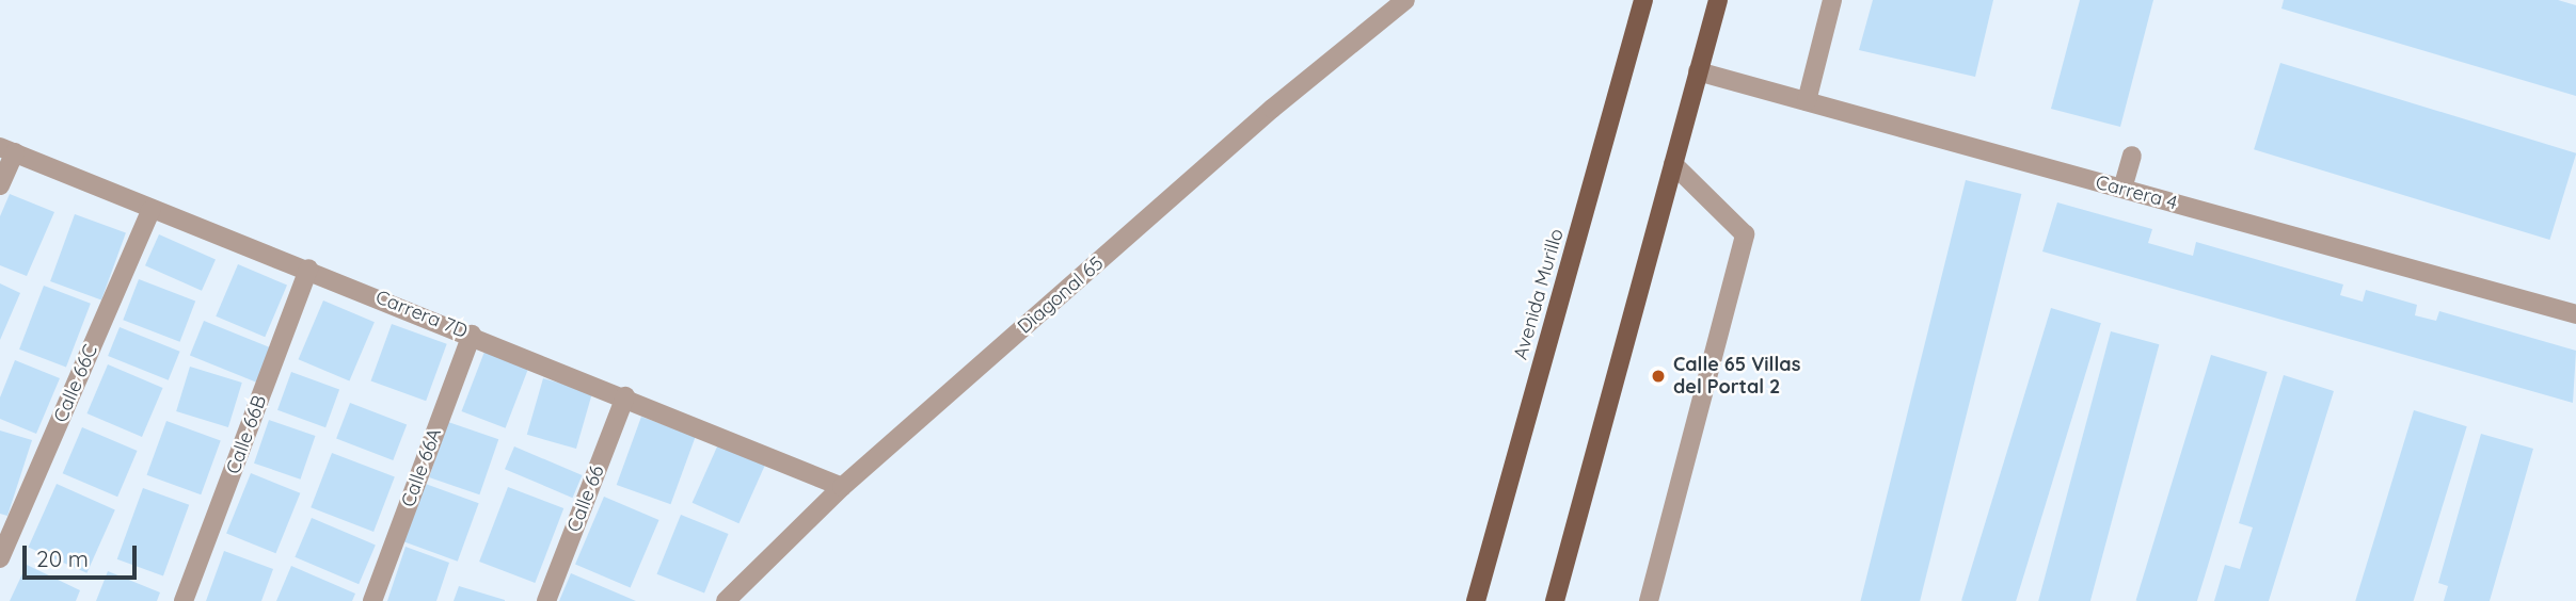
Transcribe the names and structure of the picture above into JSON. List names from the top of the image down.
{
  "streets": {
    "main road": ["Avenida Murillo"],
    "street": [
      "Carrera 4",
      "Diagonal 65",
      "Carrera 7D",
      "Calle 66C",
      "Calle 66B",
      "Calle 66A",
      "Calle 66"
    ]
  },
  "crossings": [
    ["Diagonal 65", "Carrera 7D"],
    ["Carrera 7D", "Calle 66C"],
    ["Carrera 7D", "Calle 66B"],
    ["Carrera 7D", "Calle 66A"],
    ["Carrera 7D", "Calle 66"]
  ],
  "places": ["Calle 65 Villas del Portal 2"],
  "scale_bar": "20 m"
}
